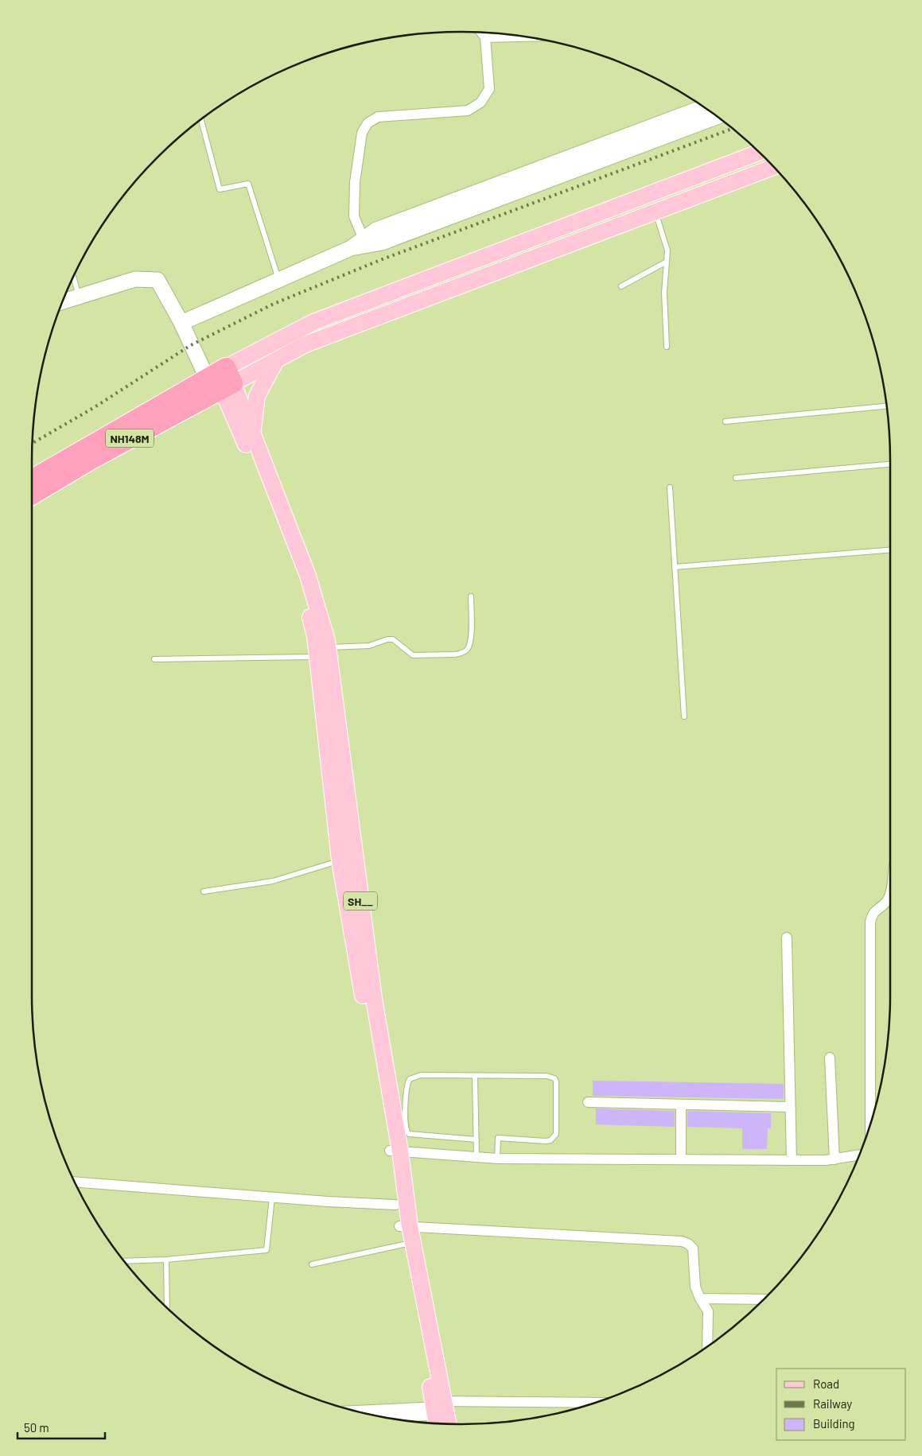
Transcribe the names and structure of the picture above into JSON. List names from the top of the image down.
{
  "streets": {
    "highway": ["NH148M"],
    "main road": ["SH__"]
  },
  "crossings": [
    ["NH148M", "SH__"]
  ],
  "legend": ["Road", "Railway", "Building"],
  "scale_bar": "50 m"
}
